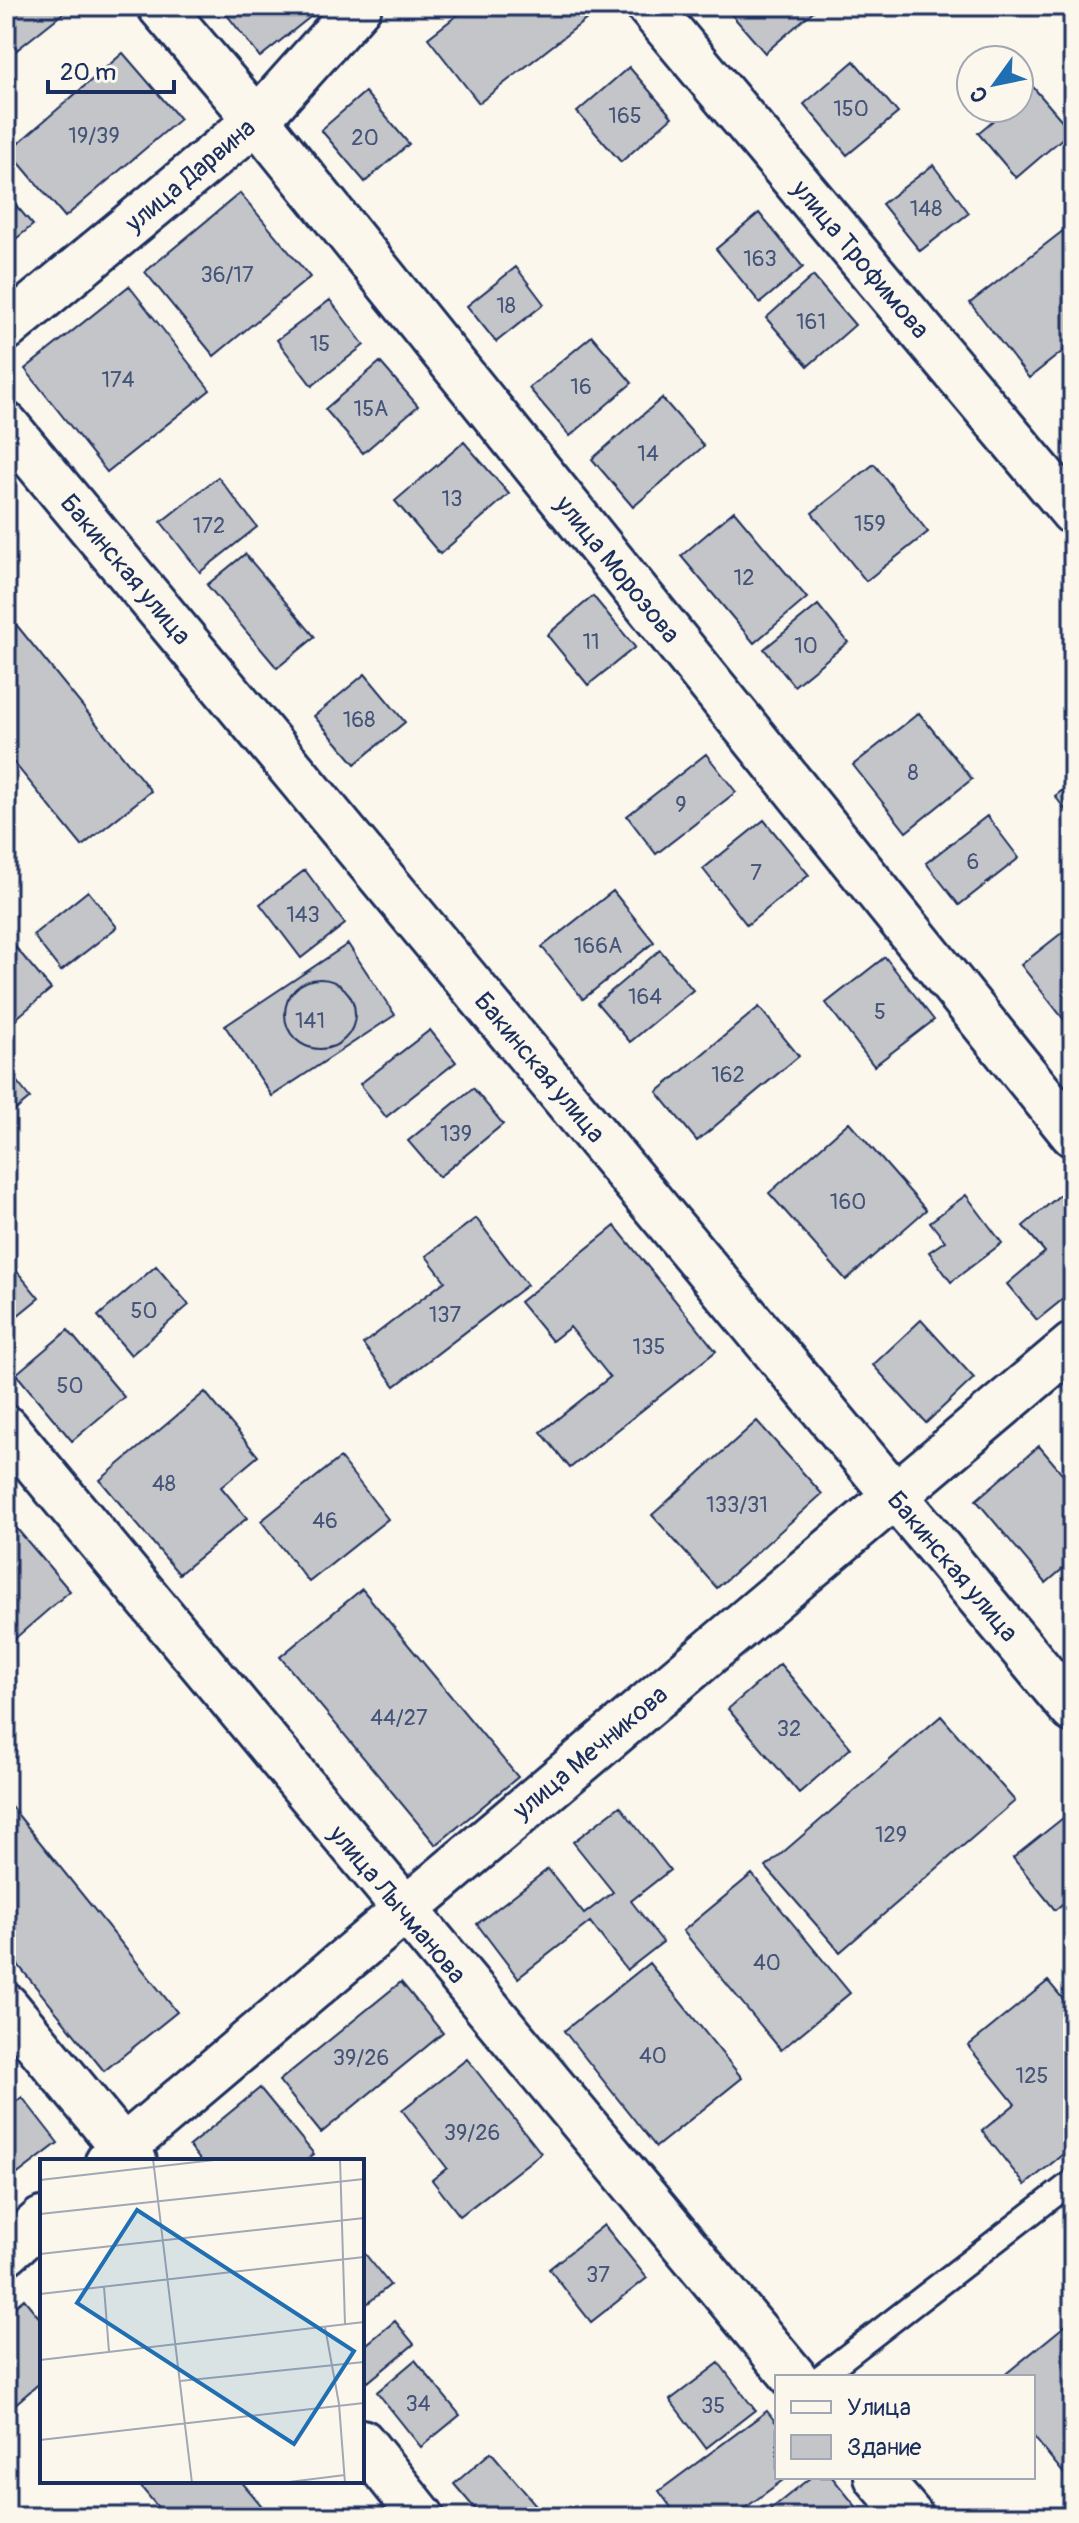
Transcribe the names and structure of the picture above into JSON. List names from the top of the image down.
{
  "streets": {
    "street": [
      "улица Дарвина",
      "улица Трофимова",
      "Бакинская улица",
      "улица Морозова",
      "улица Мечникова",
      "улица Лычманова"
    ]
  },
  "crossings": [
    ["улица Дарвина", "улица Морозова"],
    ["Бакинская улица", "улица Мечникова"],
    ["улица Мечникова", "улица Лычманова"]
  ],
  "house_numbers": [
    "150",
    "165",
    "19/39",
    "20",
    "148",
    "163",
    "36/17",
    "18",
    "161",
    "15",
    "174",
    "16",
    "15А",
    "14",
    "13",
    "159",
    "172",
    "12",
    "11",
    "10",
    "168",
    "8",
    "9",
    "6",
    "7",
    "143",
    "166А",
    "164",
    "5",
    "141",
    "162",
    "139",
    "160",
    "50",
    "137",
    "135",
    "50",
    "48",
    "133/31",
    "46",
    "44/27",
    "32",
    "129",
    "40",
    "40",
    "39/26",
    "125",
    "39/26",
    "37",
    "34",
    "35"
  ],
  "legend": ["Улица", "Здание"],
  "scale_bar": "20 m",
  "north": "bottom left"
}
